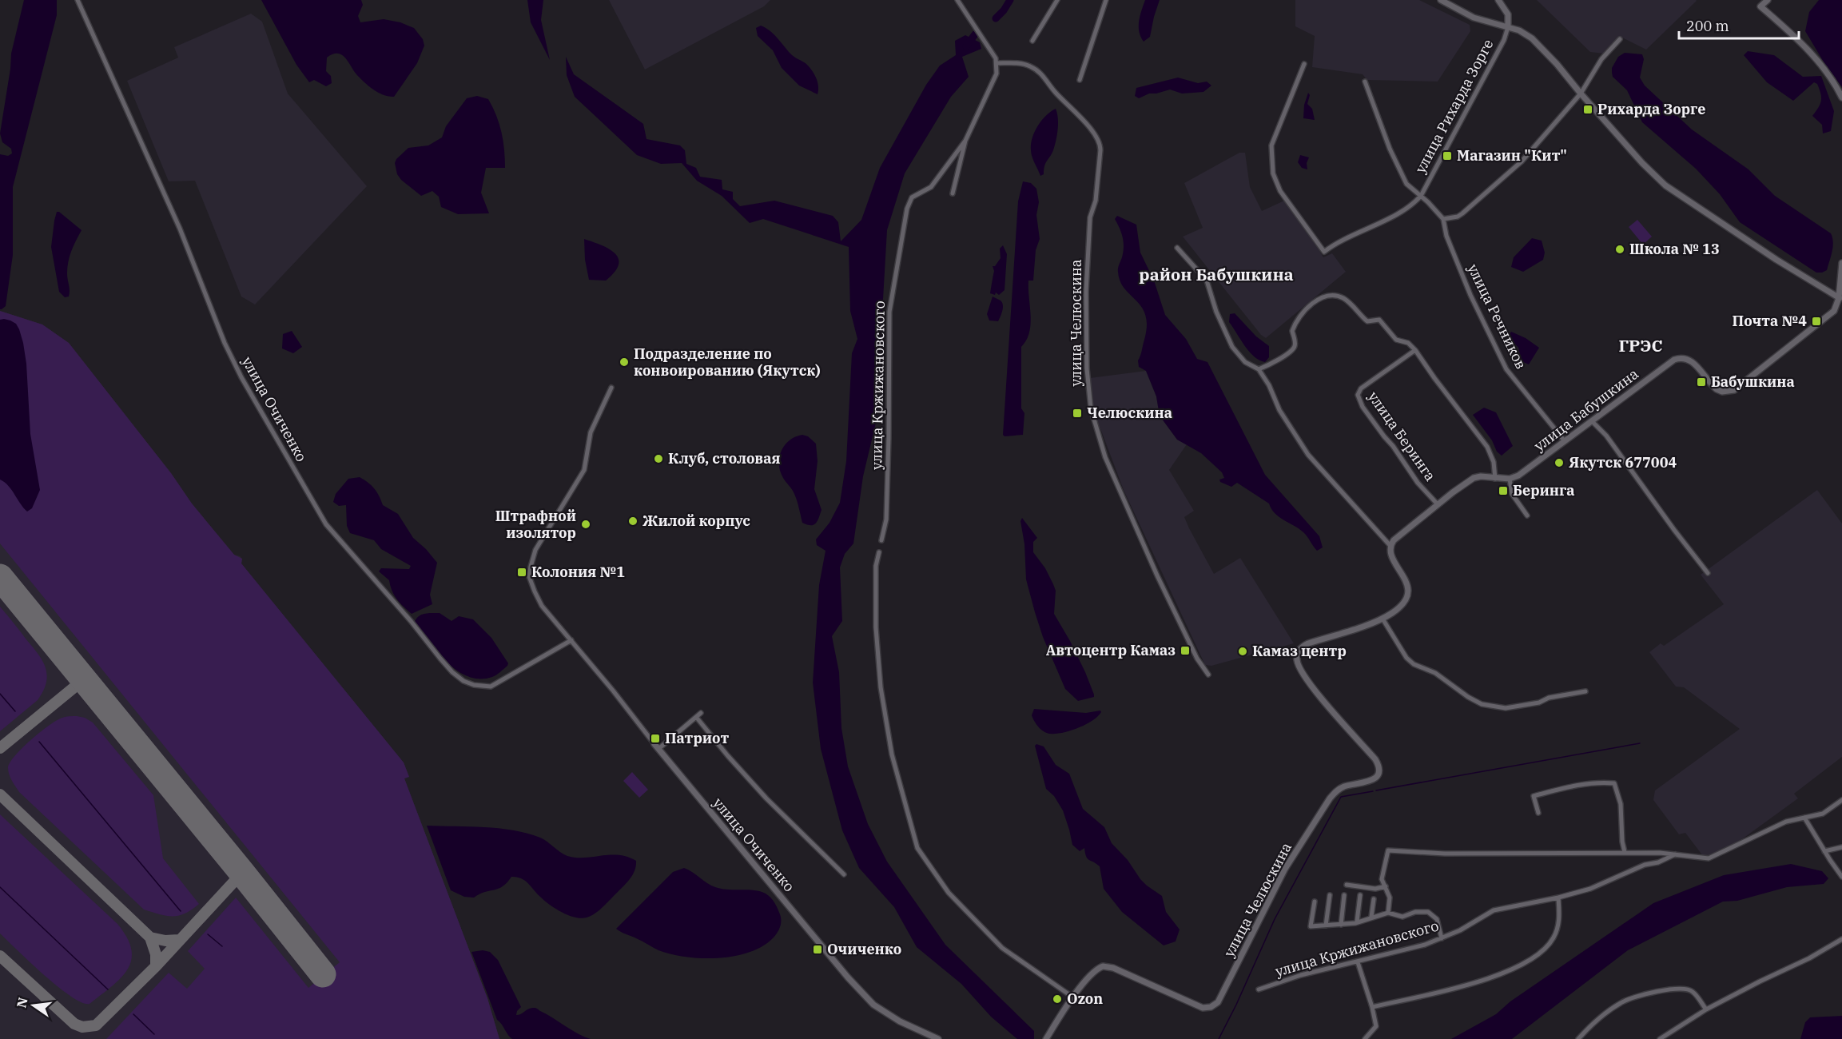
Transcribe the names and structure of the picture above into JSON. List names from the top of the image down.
{
  "streets": {
    "street": [
      "улица Рихарда Зорге",
      "улица Речников",
      "улица Челюскина",
      "улица Кржижановского",
      "улица Очиченко",
      "улица Бабушкина",
      "улица Беринга"
    ]
  },
  "crossings": [
    ["улица Рихарда Зорге", "улица Речников"],
    ["улица Речников", "улица Бабушкина"],
    ["улица Челюскина", "улица Кржижановского"]
  ],
  "districts": ["район Бабушкина", "ГРЭС"],
  "places": {
    "transit": [
      "Рихарда Зорге",
      "Магазин \"Кит\"",
      "Почта №4",
      "Бабушкина",
      "Челюскина",
      "Беринга",
      "Колония №1",
      "Автоцентр Камаз",
      "Патриот",
      "Очиченко"
    ],
    "other": [
      "Школа № 13",
      "Подразделение по конвоированию (Якутск)",
      "Клуб, столовая",
      "Якутск 677004",
      "Жилой корпус",
      "Штрафной изолятор",
      "Камаз центр",
      "Ozon"
    ]
  },
  "scale_bar": "200 m",
  "north": "left"
}
